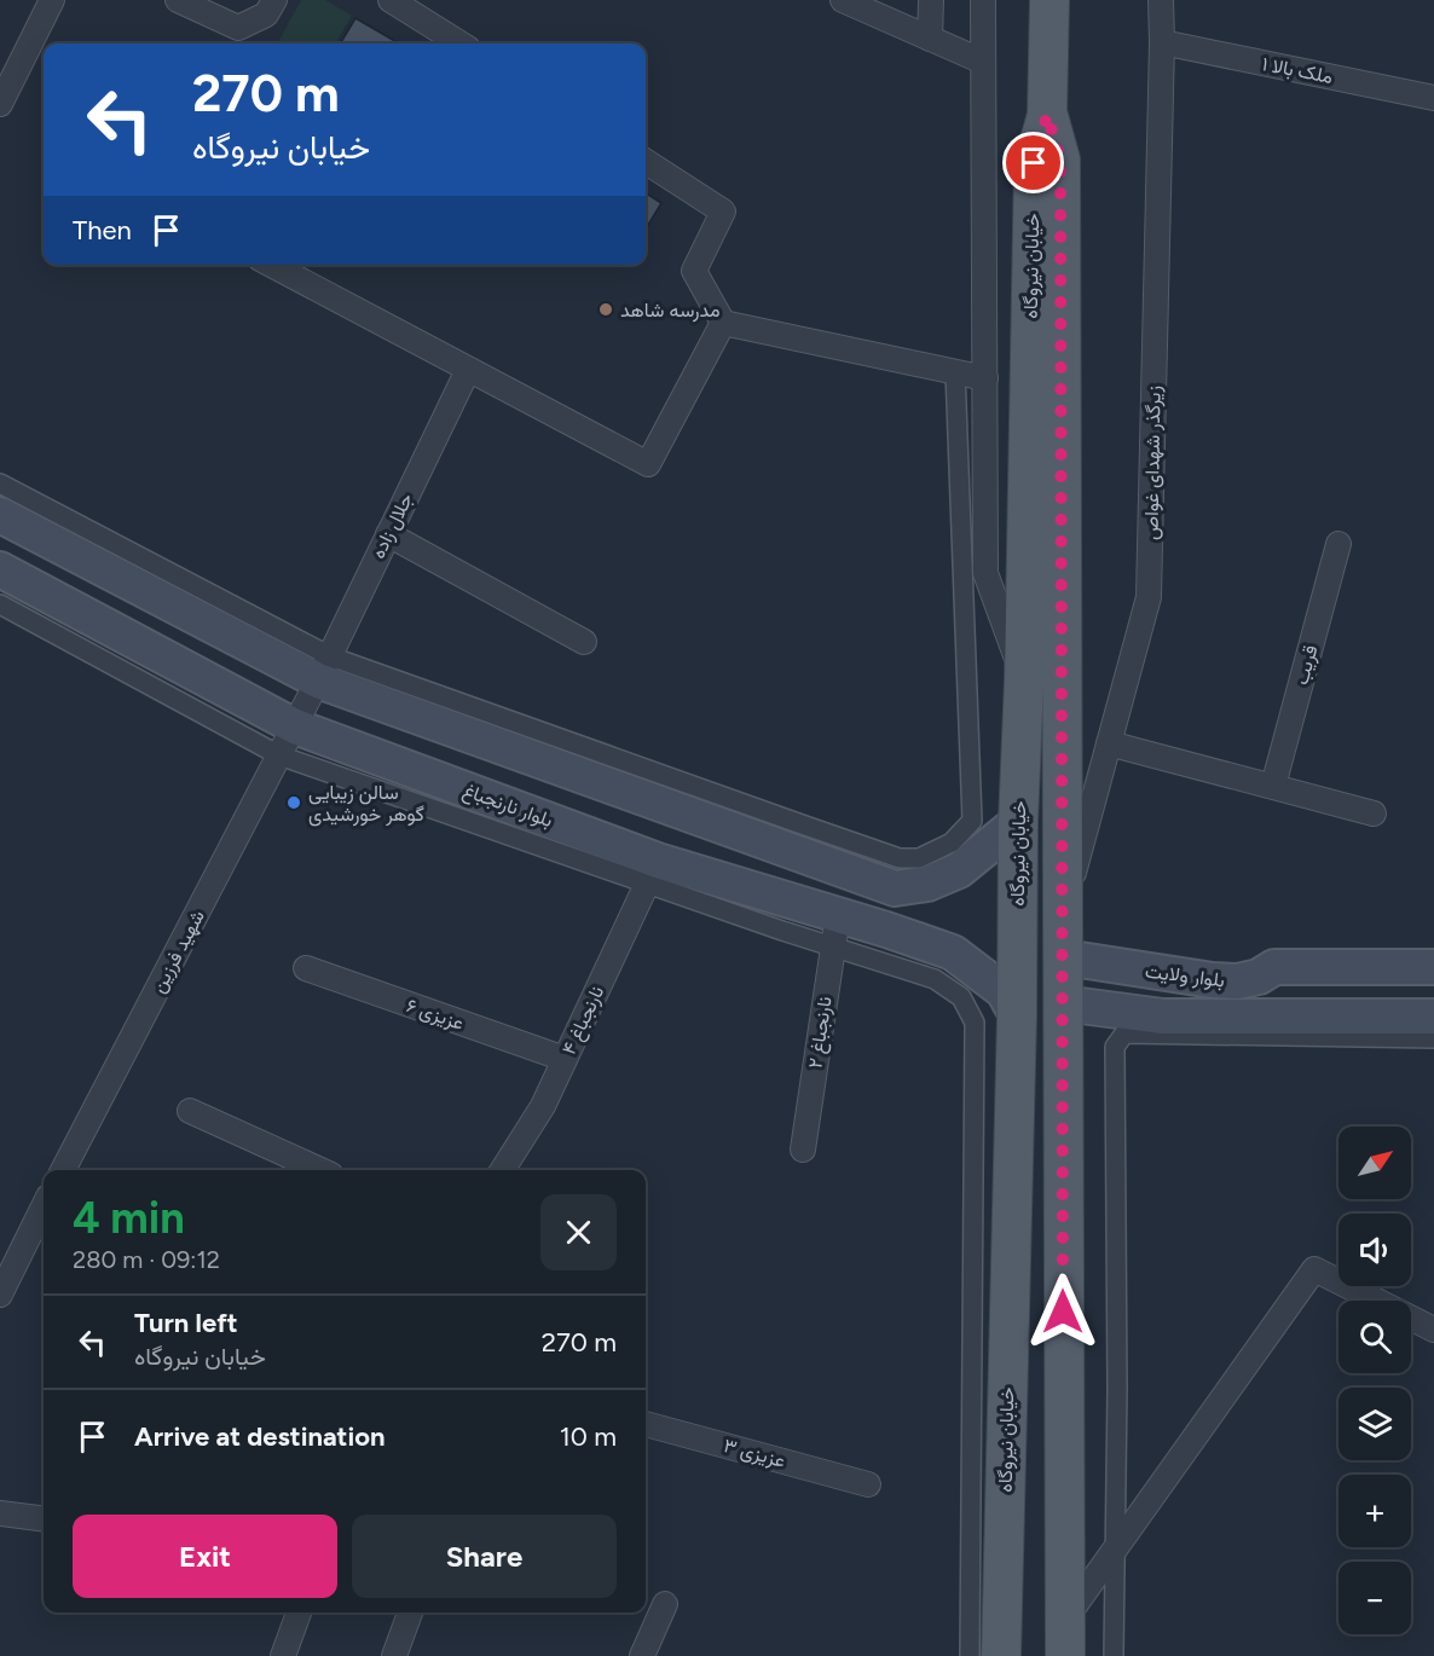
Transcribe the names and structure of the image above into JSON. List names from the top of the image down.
{
  "streets": {
    "main road": ["خیابان نیروگاه", "بلوار نارنجباغ", "بلوار ولایت"],
    "street": [
      "ملک بالا ۱",
      "زیرگذر شهدای غواص",
      "جلال زاده",
      "قریب",
      "شهید فرزین",
      "عزیزی ۶",
      "نارنجباغ ۴",
      "نارنجباغ ۲",
      "عزیزی ۳"
    ]
  },
  "crossings": [
    ["ملک بالا ۱", "زیرگذر شهدای غواص"],
    ["خیابان نیروگاه", "زیرگذر شهدای غواص"],
    ["خیابان نیروگاه", "بلوار نارنجباغ"],
    ["خیابان نیروگاه", "بلوار ولایت"],
    ["جلال زاده", "بلوار نارنجباغ"],
    ["جلال زاده", "شهید فرزین"],
    ["بلوار نارنجباغ", "شهید فرزین"],
    ["بلوار نارنجباغ", "نارنجباغ ۴"],
    ["بلوار نارنجباغ", "نارنجباغ ۲"],
    ["عزیزی ۶", "نارنجباغ ۴"]
  ],
  "places": ["مدرسه شاهد", "سالن زیبایی گوهر خورشیدی"],
  "north": "top right",
  "page": {
    "turn": ["270 m", "خیابان نیروگاه"],
    "then": "Then",
    "map_buttons": ["+", "−"],
    "heading": ["4 min", "280 m · 09:12"],
    "list": [
      {
        "name": "Turn left",
        "note": "خیابان نیروگاه",
        "value": "270 m"
      },
      {
        "name": "Arrive at destination",
        "value": "10 m"
      }
    ],
    "buttons": ["Exit", "Share"]
  }
}
